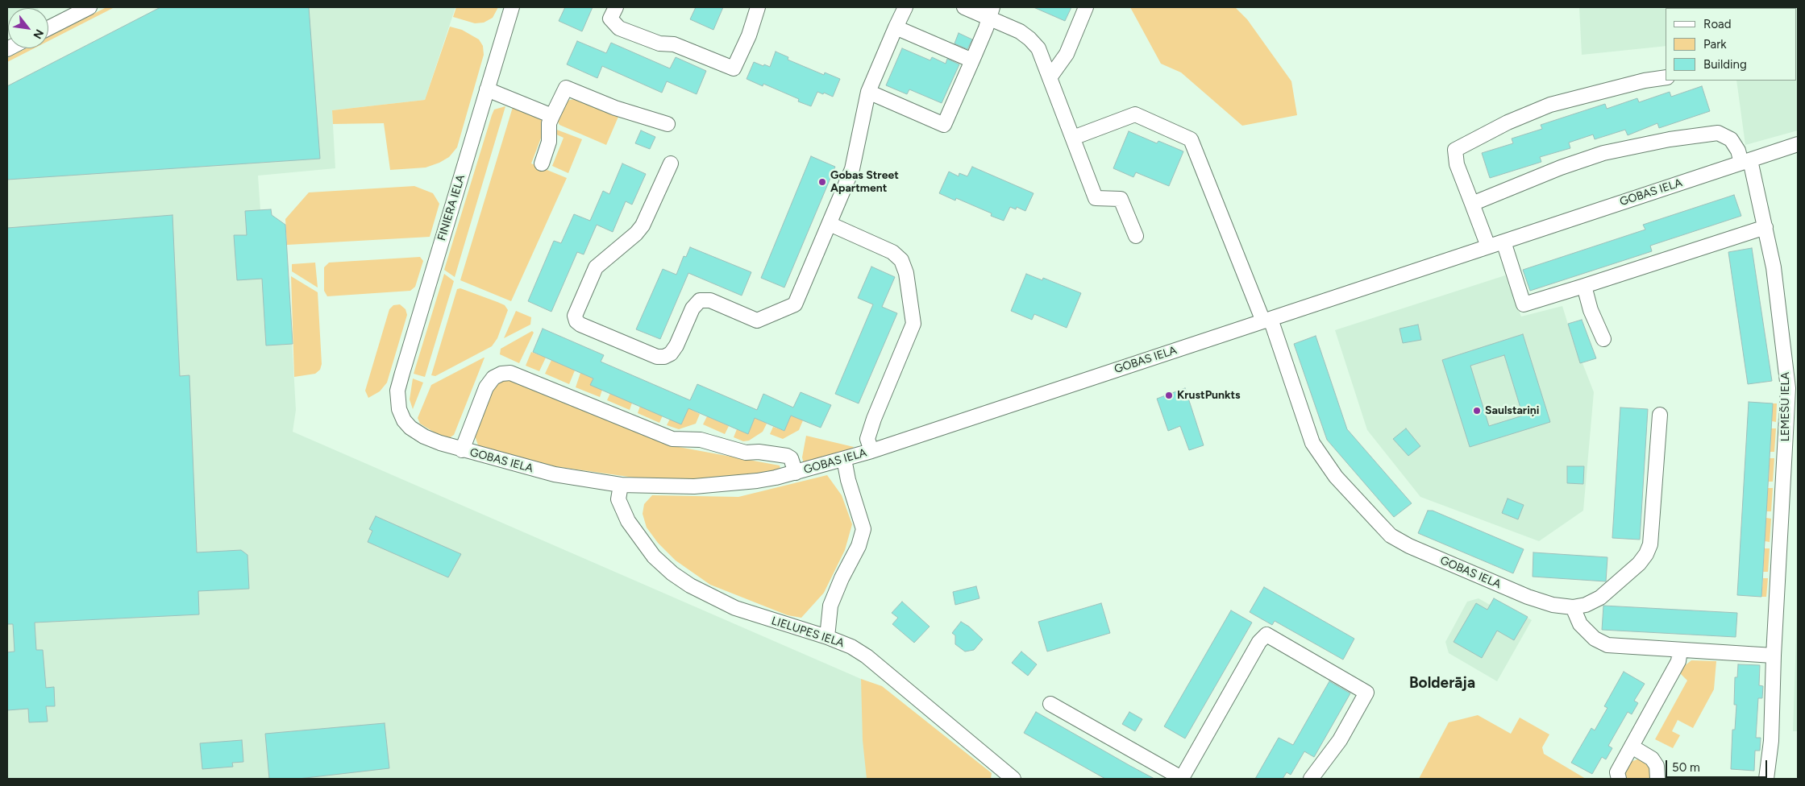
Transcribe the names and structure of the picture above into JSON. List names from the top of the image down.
{
  "streets": {
    "street": [
      "GOBAS IELA",
      "FINIERA IELA",
      "LEMEŠU IELA",
      "LIELUPES IELA"
    ]
  },
  "crossings": [
    ["GOBAS IELA", "FINIERA IELA"],
    ["GOBAS IELA", "LEMEŠU IELA"],
    ["GOBAS IELA", "LIELUPES IELA"]
  ],
  "districts": ["Bolderāja"],
  "places": ["Gobas Street Apartment", "KrustPunkts", "Saulstariņi"],
  "legend": ["Road", "Park", "Building"],
  "scale_bar": "50 m",
  "north": "bottom right"
}
